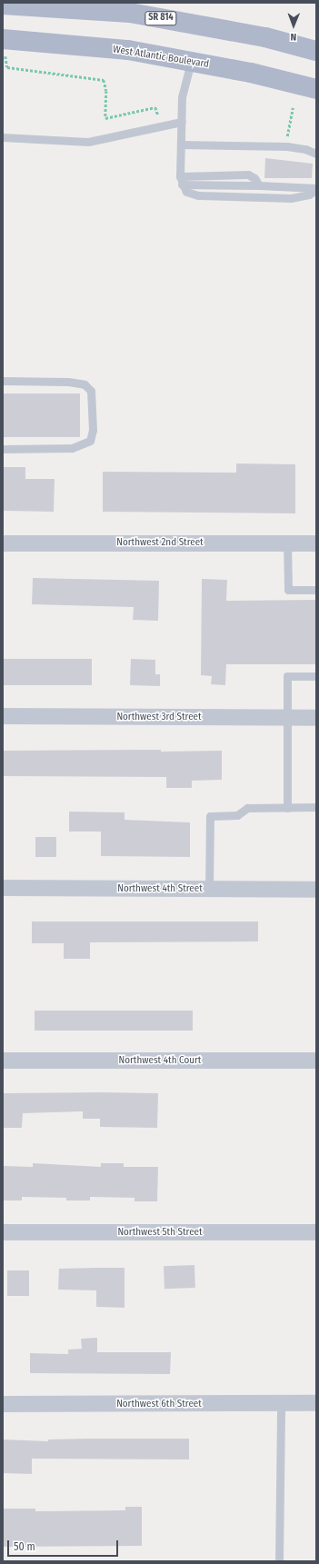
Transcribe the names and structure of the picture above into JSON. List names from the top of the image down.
{
  "streets": {
    "main road": ["SR 814", "West Atlantic Boulevard"],
    "street": [
      "Northwest 2nd Street",
      "Northwest 3rd Street",
      "Northwest 4th Street",
      "Northwest 4th Court",
      "Northwest 5th Street",
      "Northwest 6th Street"
    ]
  },
  "scale_bar": "50 m",
  "north": "bottom"
}
